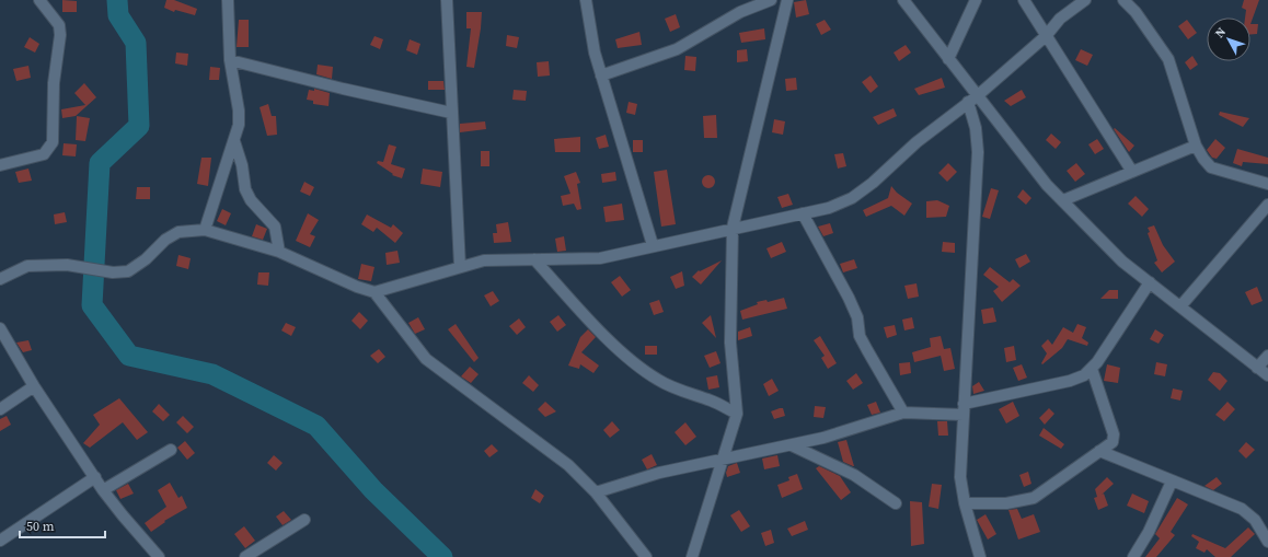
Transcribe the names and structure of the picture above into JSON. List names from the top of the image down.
{
  "scale_bar": "50 m",
  "north": "top left"
}
